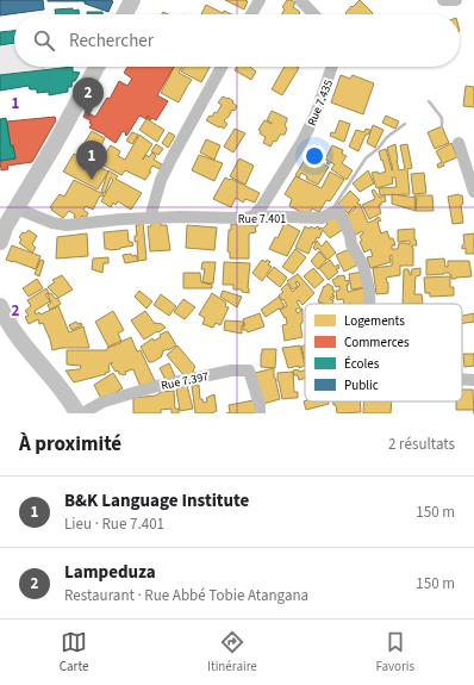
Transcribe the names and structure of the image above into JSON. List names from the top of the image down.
{
  "streets": {
    "street": ["Rue 7.435", "Rue 7.401", "Rue 7.397"]
  },
  "crossings": [
    ["Rue 7.435", "Rue 7.401"]
  ],
  "legend": [
    "Logements",
    "Commerces",
    "Écoles",
    "Public"
  ],
  "page": {
    "search": "Rechercher",
    "pins": ["2", "1"],
    "heading": ["À proximité", "2 résultats"],
    "list": [
      {
        "mark": "1",
        "name": "B&K Language Institute",
        "note": "Lieu · Rue 7.401",
        "value": "150 m"
      },
      {
        "mark": "2",
        "name": "Lampeduza",
        "note": "Restaurant · Rue Abbé Tobie Atangana",
        "value": "150 m"
      }
    ],
    "nav": ["Carte", "Itinéraire", "Favoris"]
  },
  "grid": {
    "rows": ["1", "2"]
  }
}
